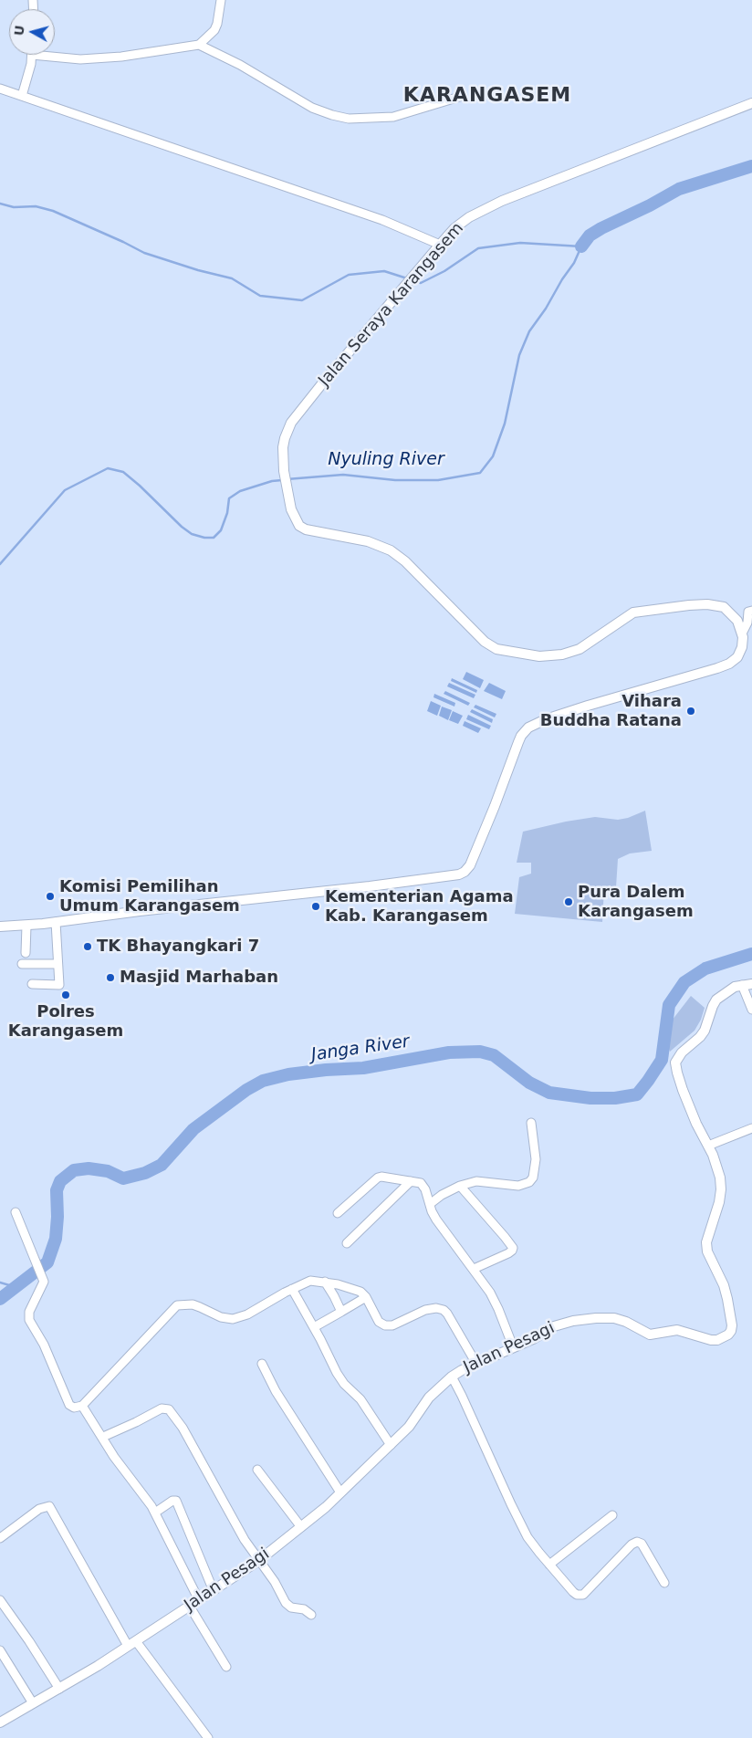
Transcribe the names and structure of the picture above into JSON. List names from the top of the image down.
{
  "streets": {
    "street": ["Jalan Seraya Karangasem", "Jalan Pesagi"]
  },
  "districts": ["KARANGASEM"],
  "water": ["Nyuling River", "Janga River"],
  "places": [
    "Vihara Buddha Ratana",
    "Komisi Pemilihan Umum Karangasem",
    "Pura Dalem Karangasem",
    "Kementerian Agama Kab. Karangasem",
    "TK Bhayangkari 7",
    "Masjid Marhaban",
    "Polres Karangasem"
  ],
  "north": "left"
}
